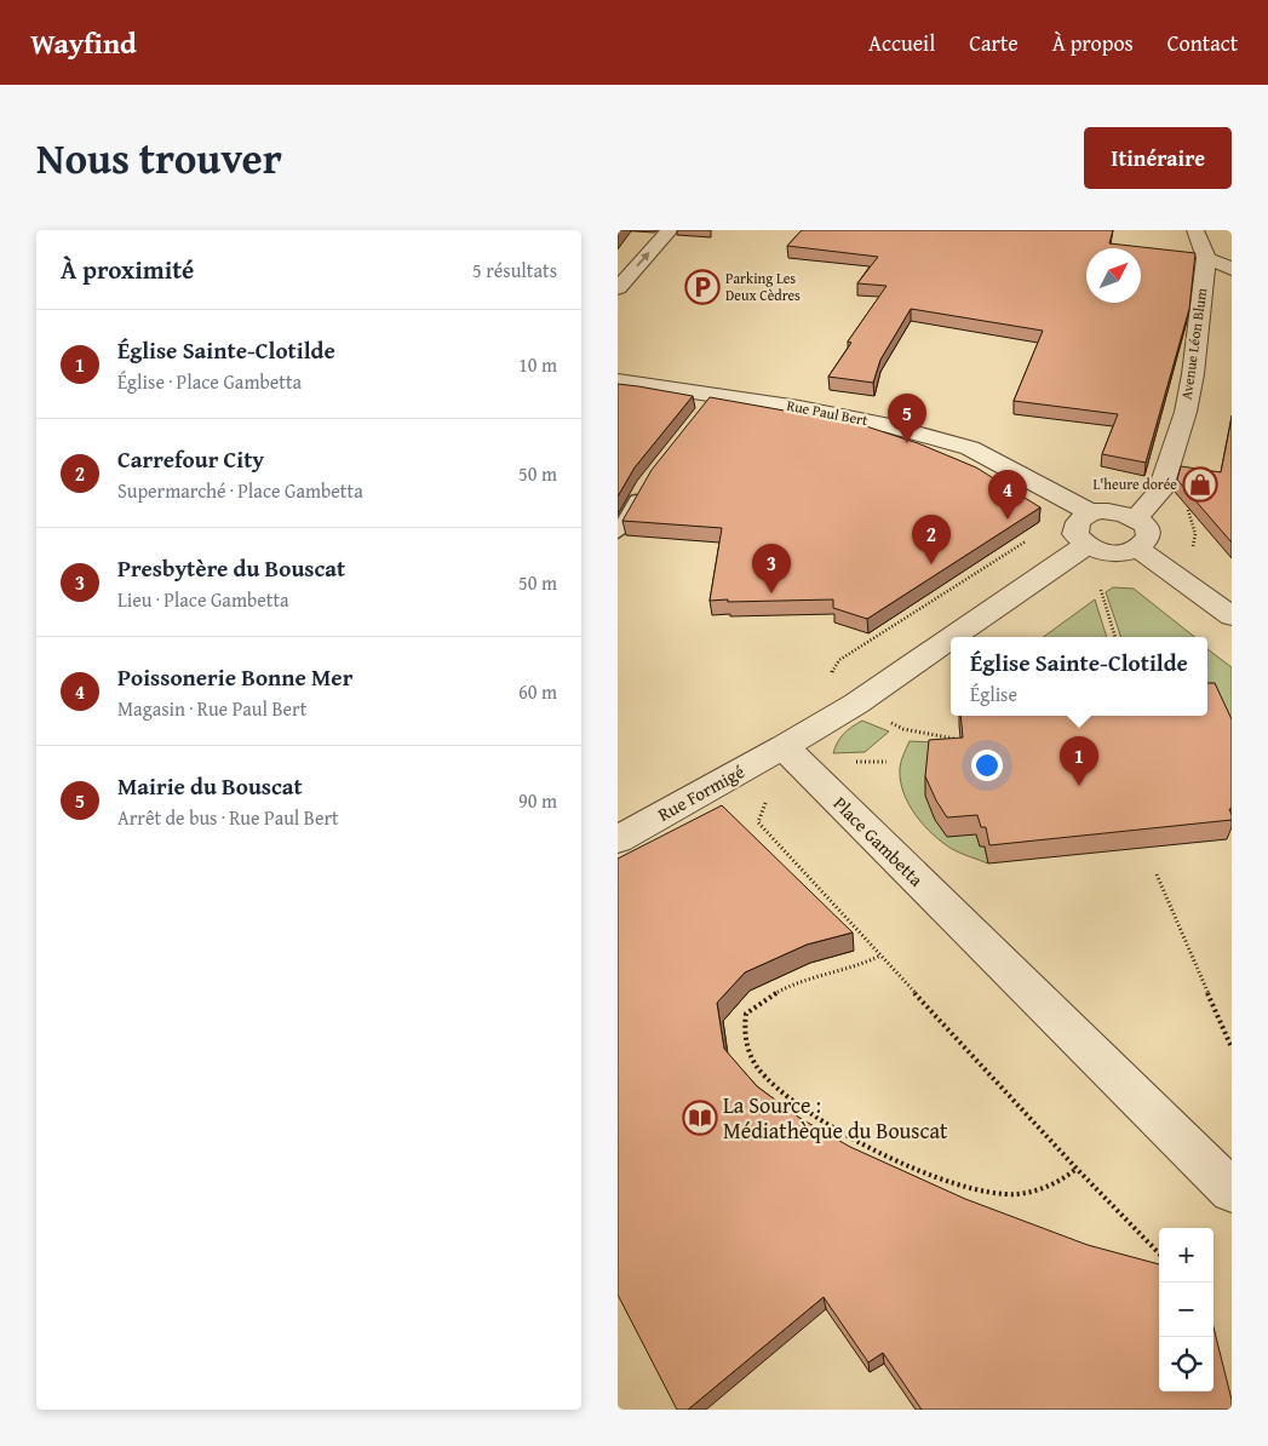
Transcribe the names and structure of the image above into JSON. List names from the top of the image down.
{
  "streets": {
    "street": [
      "Avenue Léon Blum",
      "Rue Paul Bert",
      "Rue Formigé",
      "Place Gambetta"
    ]
  },
  "crossings": [
    ["Avenue Léon Blum", "Rue Paul Bert"],
    ["Rue Formigé", "Place Gambetta"]
  ],
  "places": {
    "parking": ["Parking Les Deux Cèdres"],
    "shop": ["L'heure dorée"],
    "library": ["La Source : Médiathèque du Bouscat"]
  },
  "north": "top right",
  "page": {
    "header": "Wayfind",
    "nav": [
      "Accueil",
      "Carte",
      "À propos",
      "Contact"
    ],
    "title": "Nous trouver",
    "buttons": "Itinéraire",
    "heading": ["À proximité", "5 résultats"],
    "list": [
      {
        "mark": "1",
        "name": "Église Sainte-Clotilde",
        "note": "Église · Place Gambetta",
        "value": "10 m"
      },
      {
        "mark": "2",
        "name": "Carrefour City",
        "note": "Supermarché · Place Gambetta",
        "value": "50 m"
      },
      {
        "mark": "3",
        "name": "Presbytère du Bouscat",
        "note": "Lieu · Place Gambetta",
        "value": "50 m"
      },
      {
        "mark": "4",
        "name": "Poissonerie Bonne Mer",
        "note": "Magasin · Rue Paul Bert",
        "value": "60 m"
      },
      {
        "mark": "5",
        "name": "Mairie du Bouscat",
        "note": "Arrêt de bus · Rue Paul Bert",
        "value": "90 m"
      }
    ],
    "pins": [
      "5",
      "4",
      "2",
      "3",
      "1"
    ],
    "popup": ["Église Sainte-Clotilde", "Église"],
    "map_buttons": ["+", "−"]
  }
}
